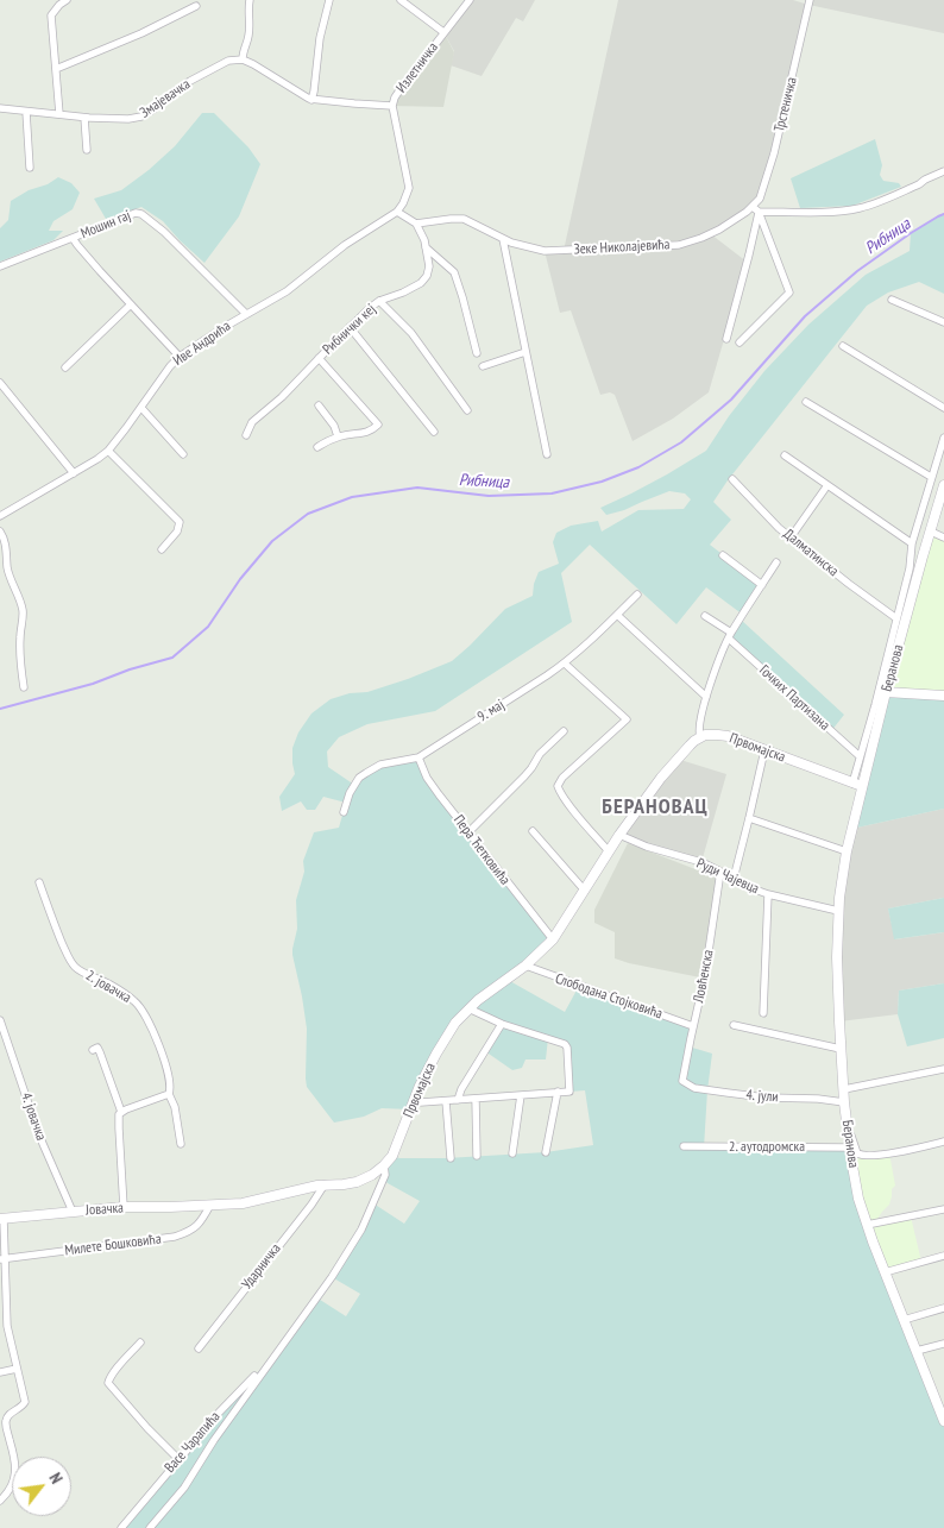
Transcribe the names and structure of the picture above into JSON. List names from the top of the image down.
{
  "streets": {
    "main road": ["Беранова", "Првомајска", "Јовачка"],
    "street": [
      "Излетничка",
      "Змајевачка",
      "Трстеничка",
      "Мошин гај",
      "Зеке Николајевића",
      "Рибнички кеј",
      "Иве Андрића",
      "Далматинска",
      "Гочких Партизана",
      "9. мај",
      "Пера Ћетковића",
      "Руди Чајевца",
      "Ловћенска",
      "2. јовачка",
      "Слободана Стојковића",
      "4. јули",
      "4. јовачка",
      "2. аутодромска",
      "Милете Бошковића",
      "Ударничка",
      "Васе Чарапића"
    ]
  },
  "crossings": [
    ["Излетничка", "Иве Андрића"],
    ["Трстеничка", "Зеке Николајевића"],
    ["Мошин гај", "Иве Андрића"],
    ["Зеке Николајевића", "Рибнички кеј"],
    ["Далматинска", "Беранова"],
    ["Беранова", "Гочких Партизана"],
    ["Беранова", "Првомајска"],
    ["Беранова", "Руди Чајевца"],
    ["Беранова", "4. јули"],
    ["Беранова", "2. аутодромска"],
    ["9. мај", "Пера Ћетковића"],
    ["Првомајска", "Пера Ћетковића"],
    ["Првомајска", "Руди Чајевца"],
    ["Првомајска", "Слободана Стојковића"],
    ["Првомајска", "Јовачка"],
    ["Првомајска", "Милете Бошковића"],
    ["Првомајска", "Ударничка"],
    ["Руди Чајевца", "Ловћенска"],
    ["Ловћенска", "Слободана Стојковића"],
    ["Ловћенска", "4. јули"],
    ["4. јовачка", "Јовачка"],
    ["Јовачка", "Милете Бошковића"]
  ],
  "districts": ["БЕРАНОВАЦ"],
  "water": ["Рибница"],
  "north": "top right"
}
